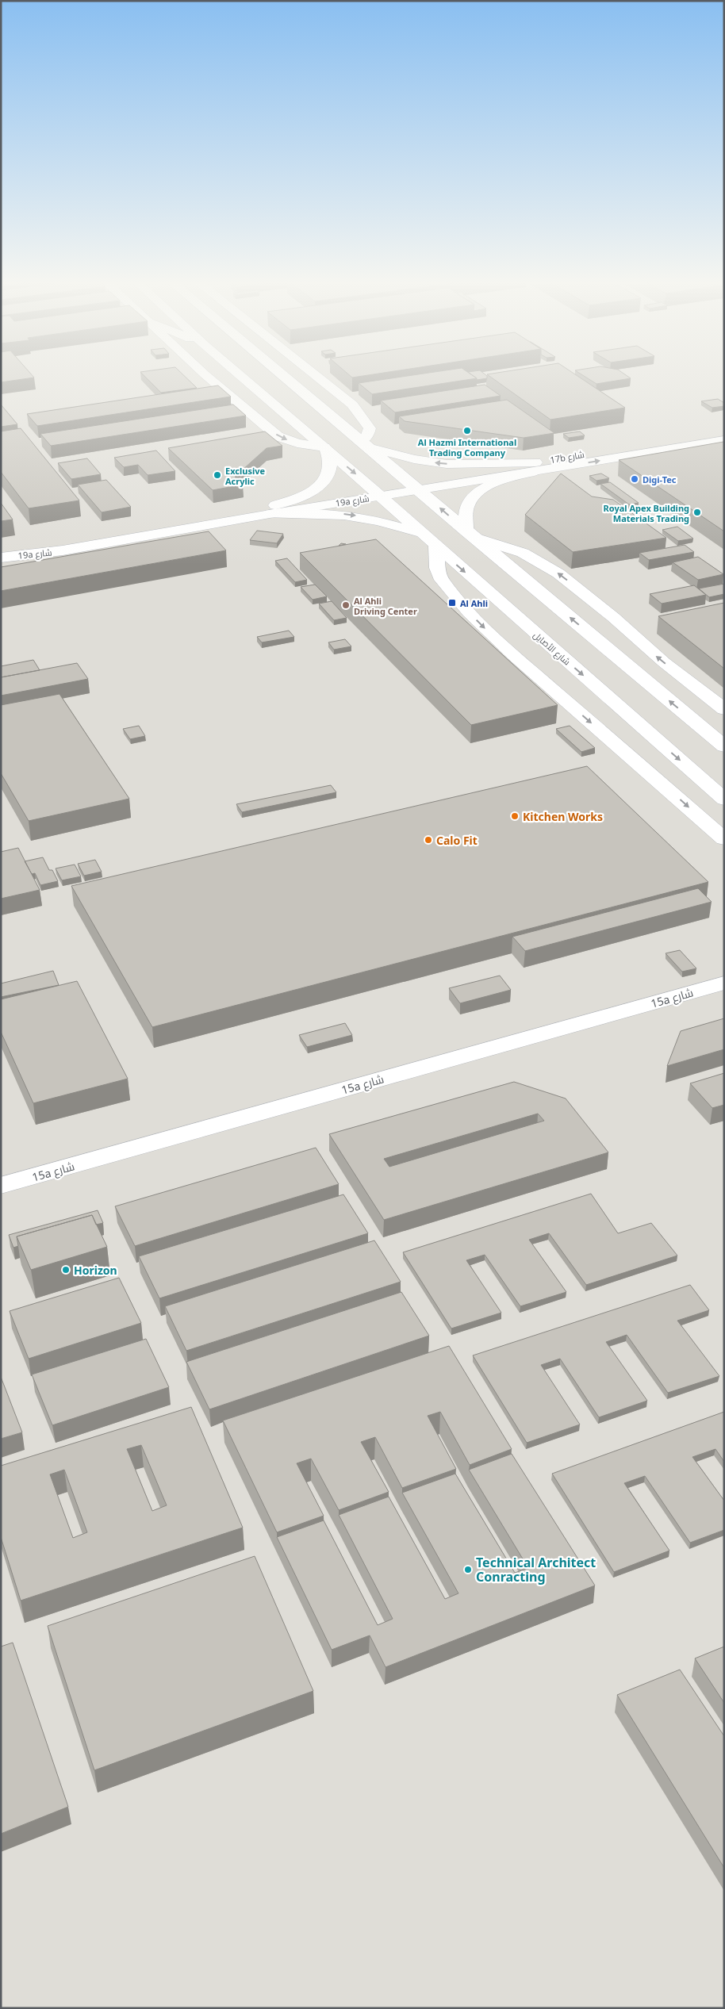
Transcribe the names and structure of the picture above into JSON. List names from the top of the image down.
{
  "streets": {
    "street": [
      "17b شارع",
      "19a شارع",
      "شارع الأصايل",
      "15a شارع"
    ]
  },
  "crossings": [
    ["17b شارع", "19a شارع"],
    ["19a شارع", "شارع الأصايل"]
  ],
  "places": {
    "other": [
      "Al Hazmi International Trading Company",
      "Exclusive Acrylic",
      "Digi-Tec",
      "Royal Apex Building Materials Trading",
      "Al Ahli Driving Center",
      "Kitchen Works",
      "Calo Fit",
      "Horizon",
      "Technical Architect Conracting"
    ],
    "transit": ["Al Ahli"]
  }
}
